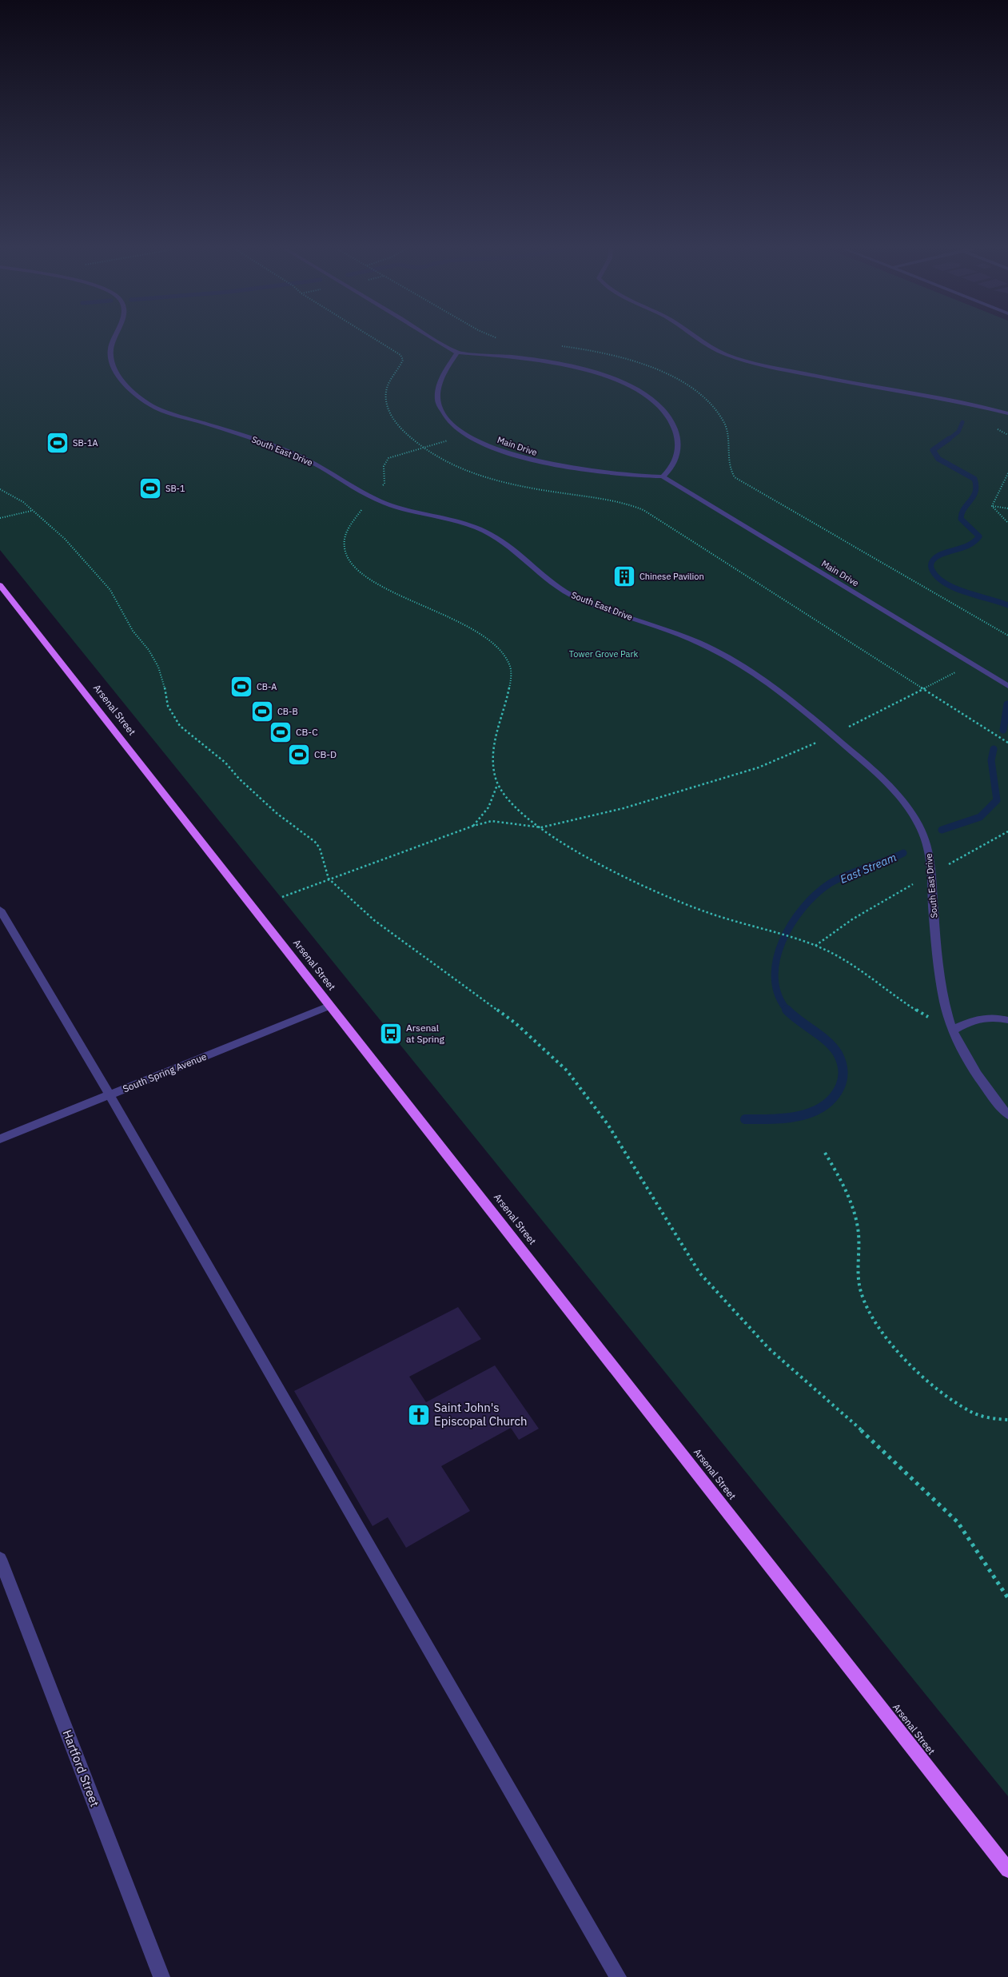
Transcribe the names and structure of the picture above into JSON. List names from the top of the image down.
{
  "streets": {
    "main road": ["Arsenal Street"],
    "street": [
      "Main Drive",
      "South East Drive",
      "South Spring Avenue",
      "Hartford Street"
    ]
  },
  "crossings": [
    ["Arsenal Street", "South Spring Avenue"]
  ],
  "water": ["East Stream"],
  "parks": ["Tower Grove Park"],
  "places": {
    "sports": [
      "SB-1A",
      "SB-1",
      "CB-A",
      "CB-B",
      "CB-C",
      "CB-D"
    ],
    "building": ["Chinese Pavilion"],
    "bus stop": ["Arsenal at Spring"],
    "church": ["Saint John's Episcopal Church"]
  }
}
